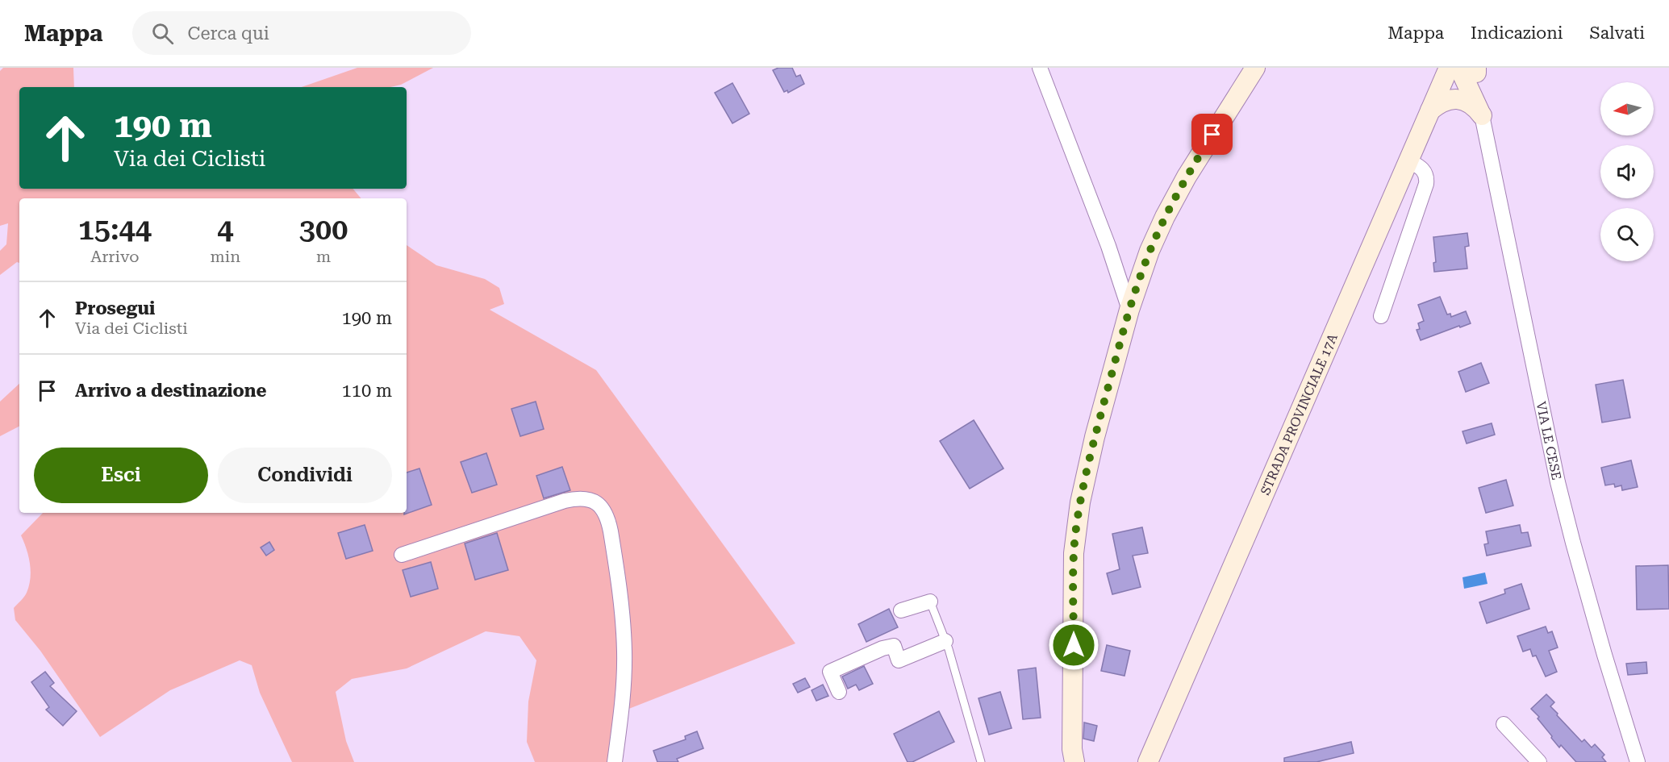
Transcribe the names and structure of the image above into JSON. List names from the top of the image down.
{
  "streets": {
    "main road": ["STRADA PROVINCIALE 17A"],
    "street": ["VIA LE CESE"]
  },
  "north": "left",
  "page": {
    "header": "Mappa",
    "search": "Cerca qui",
    "nav": ["Mappa", "Indicazioni", "Salvati"],
    "turn": ["190 m", "Via dei Ciclisti"],
    "eta": [
      "15:44",
      "Arrivo",
      "4",
      "min",
      "300",
      "m"
    ],
    "list": [
      {
        "name": "Prosegui",
        "note": "Via dei Ciclisti",
        "value": "190 m"
      },
      {
        "name": "Arrivo a destinazione",
        "value": "110 m"
      }
    ],
    "buttons": ["Esci", "Condividi"]
  }
}
